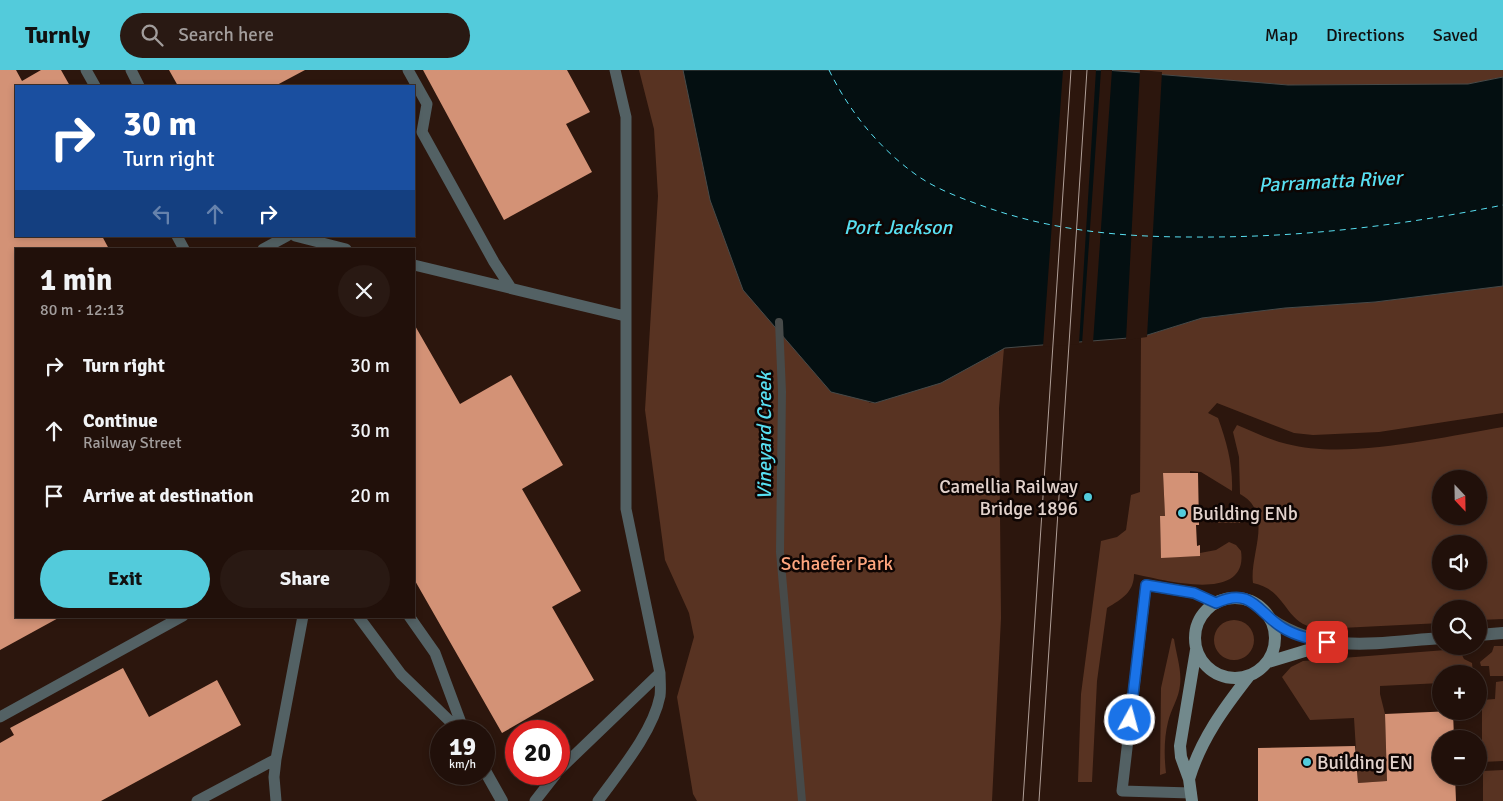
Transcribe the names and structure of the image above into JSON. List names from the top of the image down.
{
  "water": ["Parramatta River", "Port Jackson", "Vineyard Creek"],
  "parks": ["Schaefer Park"],
  "places": ["Camellia Railway Bridge 1896", "Building ENb", "Building EN"],
  "north": "bottom",
  "page": {
    "header": "Turnly",
    "search": "Search here",
    "nav": ["Map", "Directions", "Saved"],
    "turn": ["30 m", "Turn right"],
    "heading": ["1 min", "80 m · 12:13"],
    "list": [
      {
        "name": "Turn right",
        "value": "30 m"
      },
      {
        "name": "Continue",
        "note": "Railway Street",
        "value": "30 m"
      },
      {
        "name": "Arrive at destination",
        "value": "20 m"
      }
    ],
    "map_buttons": ["+", "−"],
    "buttons": ["Exit", "Share"],
    "speed": "19 km/h",
    "limit": "20"
  }
}
